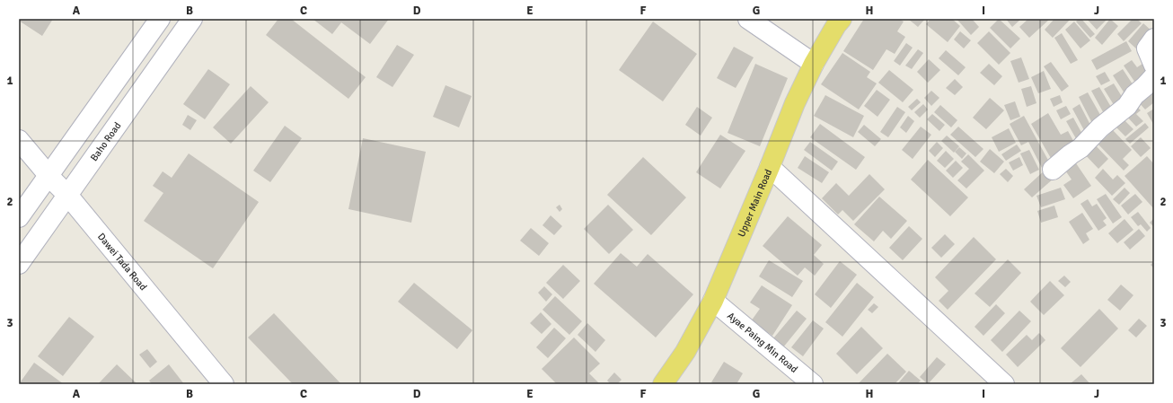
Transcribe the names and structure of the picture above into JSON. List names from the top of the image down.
{
  "streets": {
    "main road": ["Upper Main Road"],
    "street": ["Baho Road", "Dawei Tada Road", "Ayae Paing Min Road"]
  },
  "crossings": [
    ["Baho Road", "Dawei Tada Road"],
    ["Upper Main Road", "Ayae Paing Min Road"]
  ],
  "grid": {
    "columns": [
      "A",
      "B",
      "C",
      "D",
      "E",
      "F",
      "G",
      "H",
      "I",
      "J"
    ],
    "rows": ["1", "2", "3"]
  }
}
